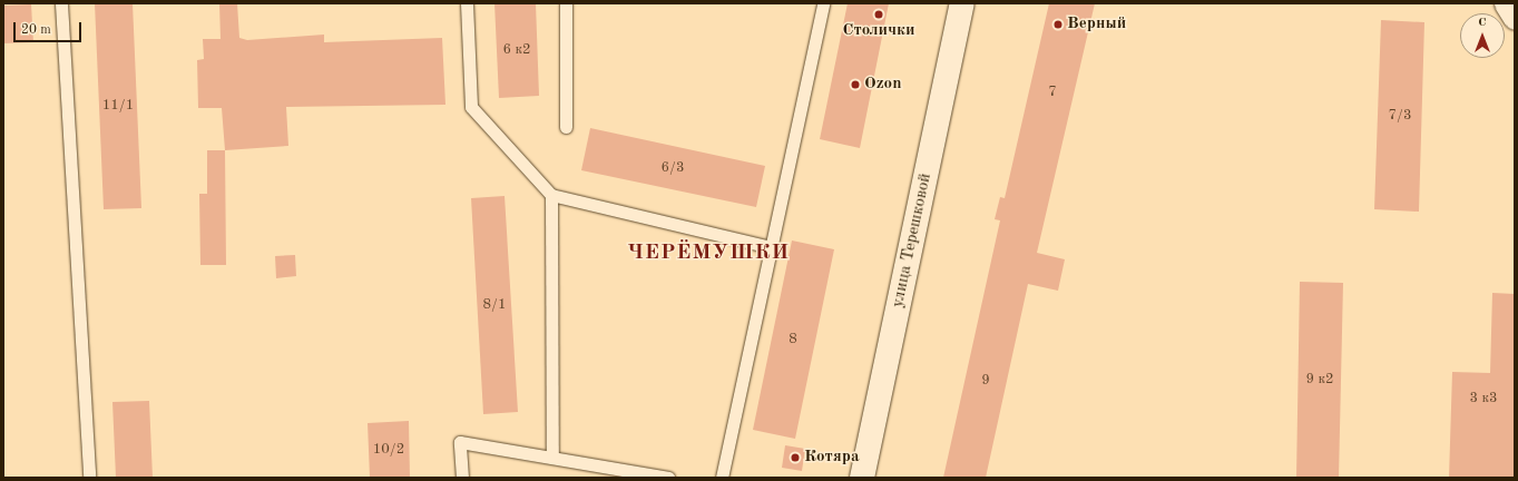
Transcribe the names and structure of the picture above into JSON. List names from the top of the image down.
{
  "streets": {
    "main road": ["улица Терешковой"]
  },
  "districts": ["ЧЕРЁМУШКИ"],
  "places": [
    "Столички",
    "Верный",
    "Ozon",
    "Котяра"
  ],
  "house_numbers": [
    "6 к2",
    "7",
    "11/1",
    "7/3",
    "6/3",
    "8/1",
    "8",
    "9 к2",
    "9",
    "3 к3",
    "10/2"
  ],
  "scale_bar": "20 m",
  "north": "top"
}
